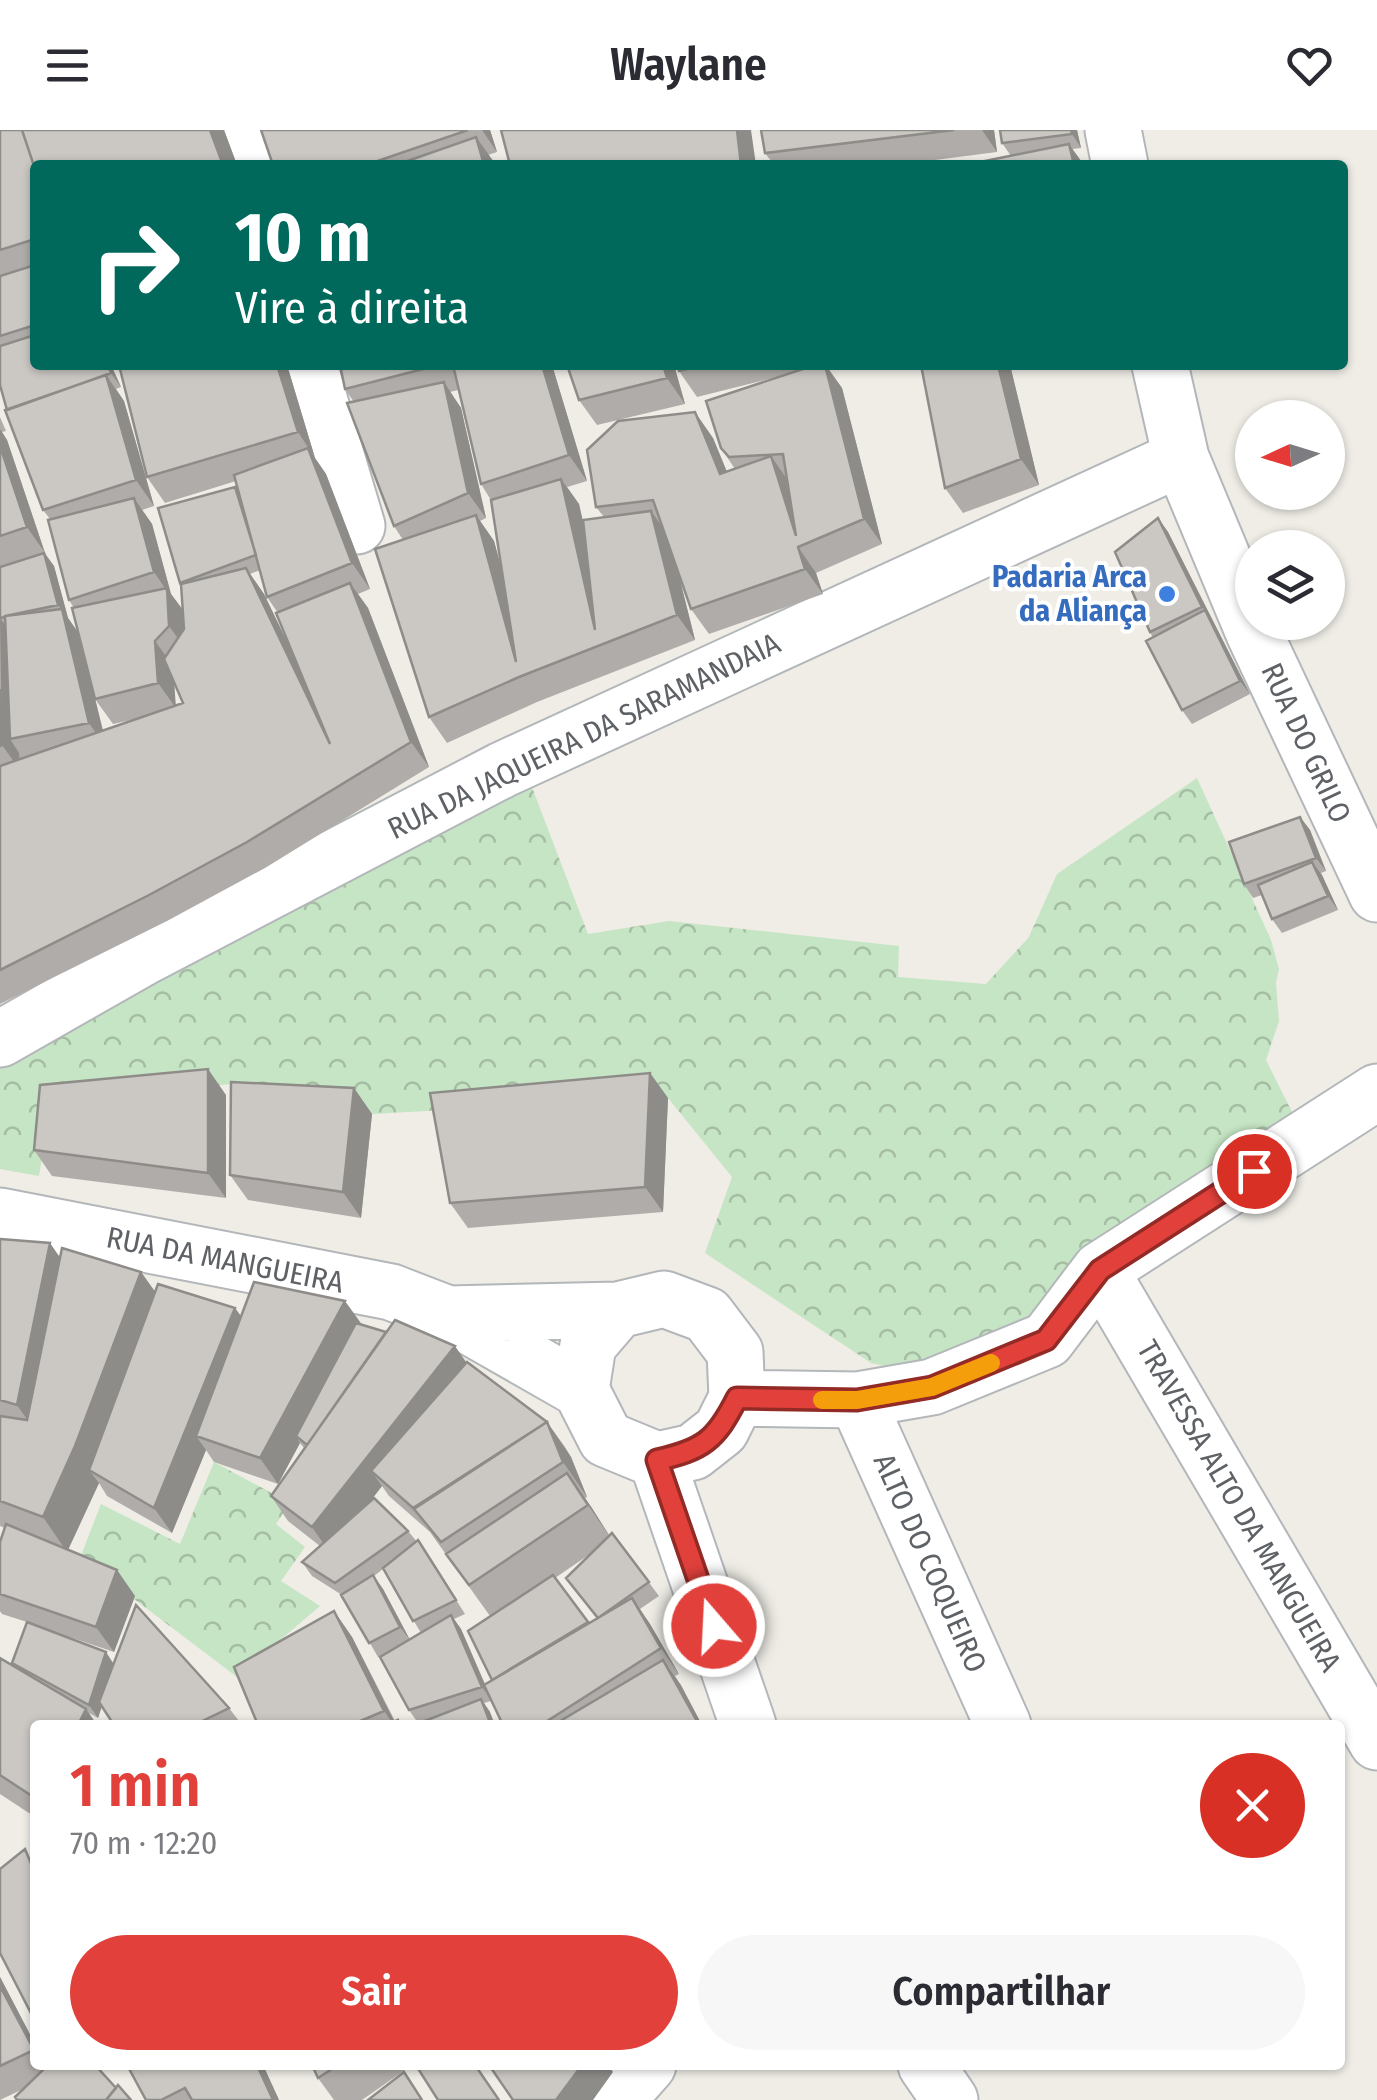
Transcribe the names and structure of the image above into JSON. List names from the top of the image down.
{
  "streets": {
    "street": [
      "RUA DA JAQUEIRA DA SARAMANDAIA",
      "RUA DO GRILO",
      "RUA DA MANGUEIRA",
      "TRAVESSA ALTO DA MANGUEIRA",
      "ALTO DO COQUEIRO"
    ]
  },
  "crossings": [
    ["RUA DA JAQUEIRA DA SARAMANDAIA", "RUA DO GRILO"]
  ],
  "places": ["Padaria Arca da Aliança"],
  "north": "left",
  "page": {
    "header": "Waylane",
    "turn": ["10 m", "Vire à direita"],
    "heading": ["1 min", "70 m · 12:20"],
    "buttons": ["Sair", "Compartilhar"]
  }
}
